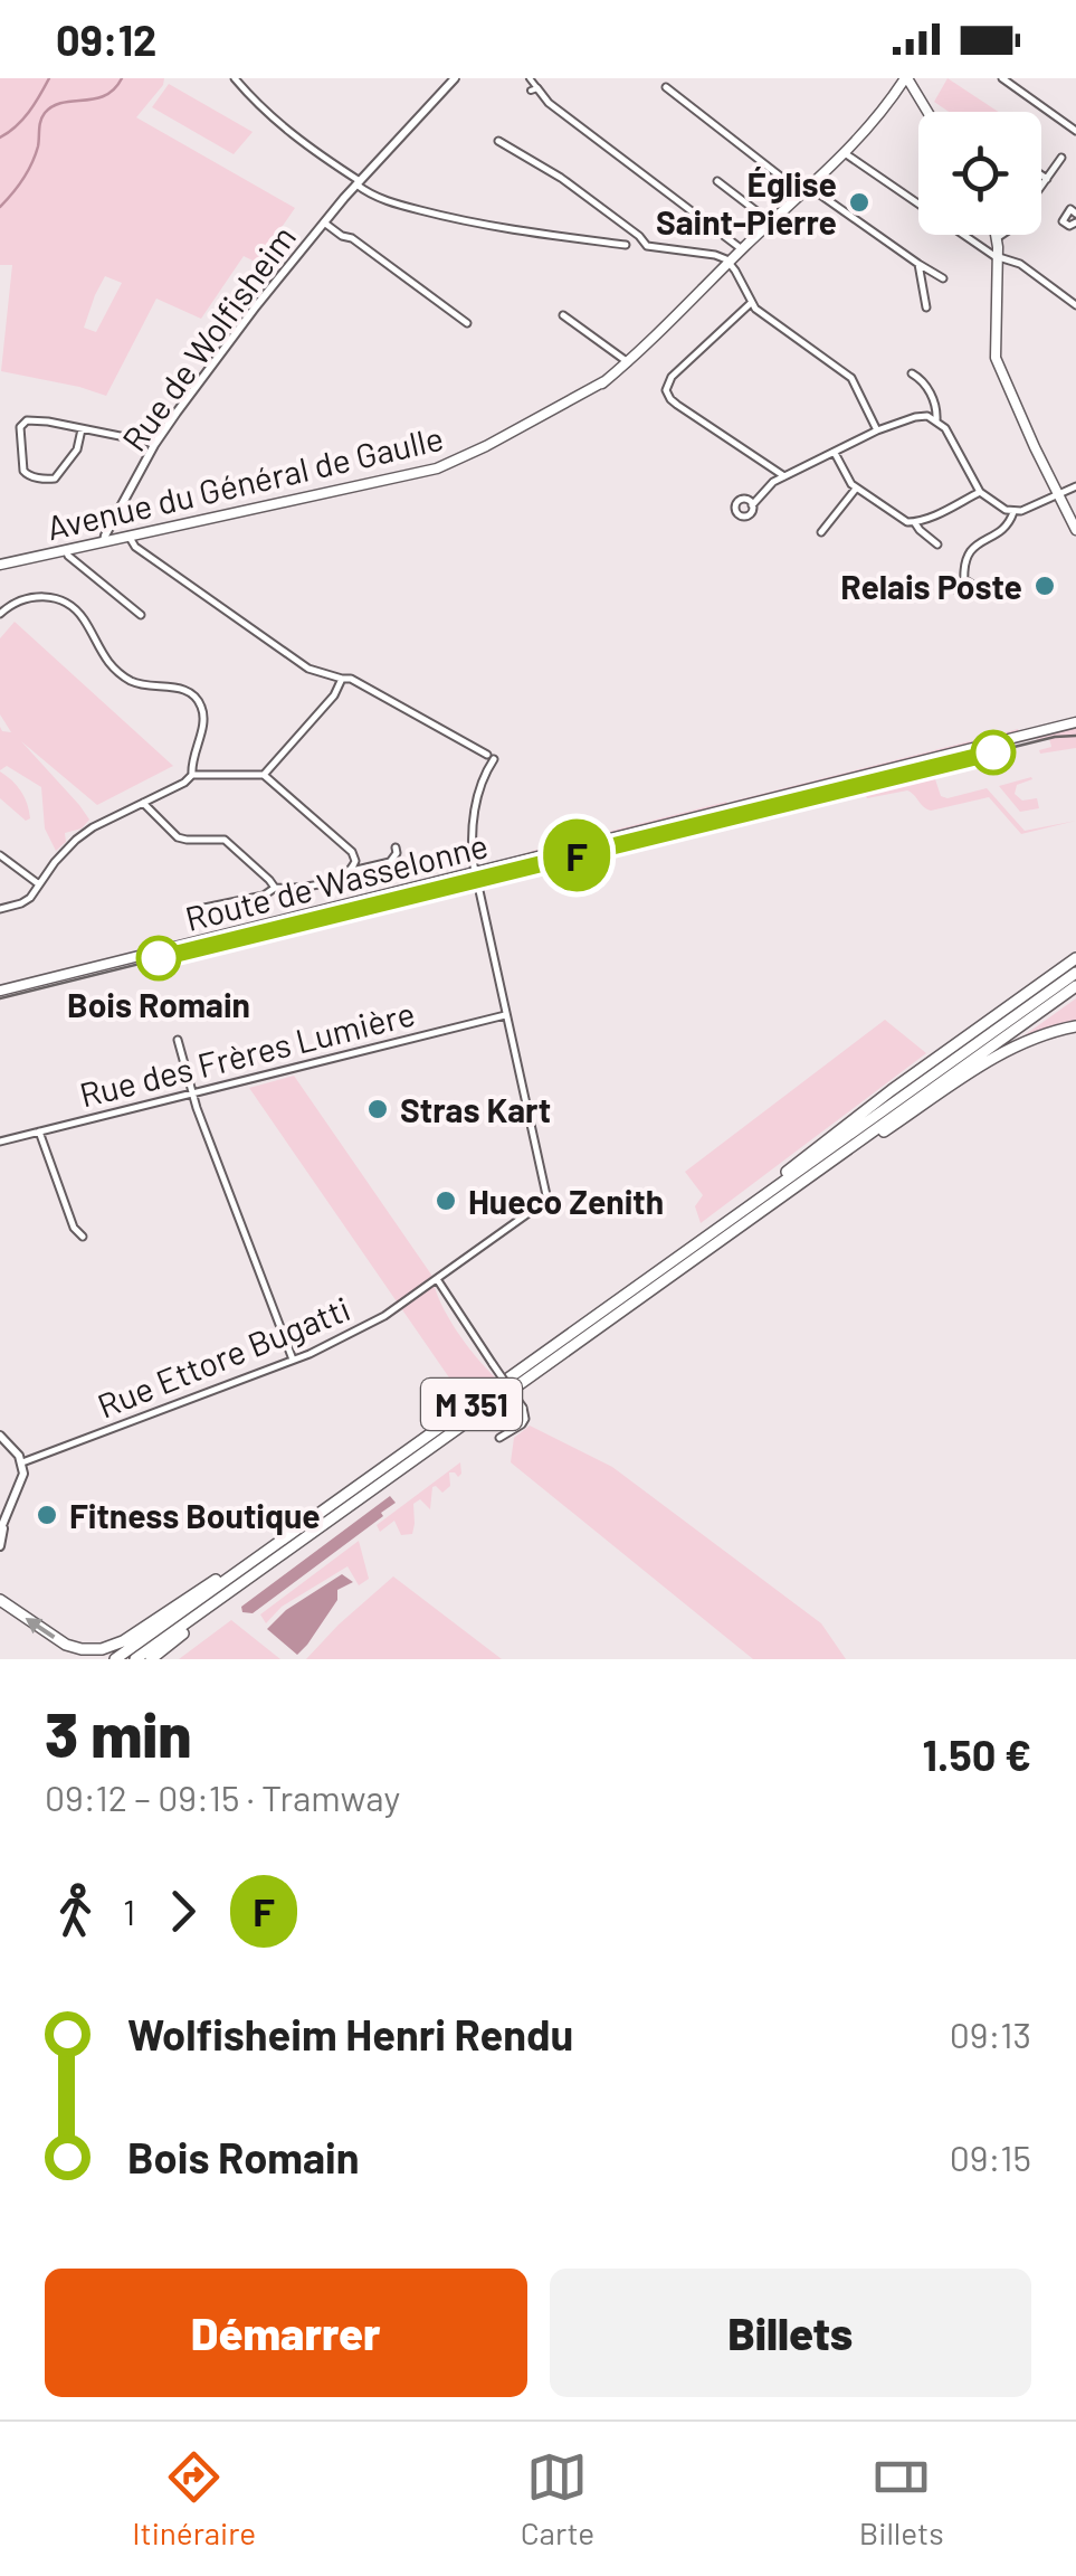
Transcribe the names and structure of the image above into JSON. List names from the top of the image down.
{
  "streets": {
    "highway": ["M 351"],
    "main road": ["Avenue du Général de Gaulle", "Route de Wasselonne"],
    "street": ["Rue de Wolfisheim", "Rue des Frères Lumière", "Rue Ettore Bugatti"]
  },
  "crossings": [
    ["Rue de Wolfisheim", "Avenue du Général de Gaulle"],
    ["Rue des Frères Lumière", "Rue Ettore Bugatti"]
  ],
  "places": [
    "Église Saint-Pierre",
    "Relais Poste",
    "Bois Romain",
    "Stras Kart",
    "Hueco Zenith",
    "Fitness Boutique"
  ],
  "lines": ["tram line F"],
  "page": {
    "status": "09:12",
    "on_map": "F",
    "heading": ["3 min", "09:12 – 09:15 · Tramway", "1.50 €"],
    "legs": ["1", "F"],
    "list": [
      {
        "name": "Wolfisheim Henri Rendu",
        "value": "09:13"
      },
      {
        "name": "Bois Romain",
        "value": "09:15"
      }
    ],
    "buttons": ["Démarrer", "Billets"],
    "tabs": ["Itinéraire", "Carte", "Billets"]
  }
}
